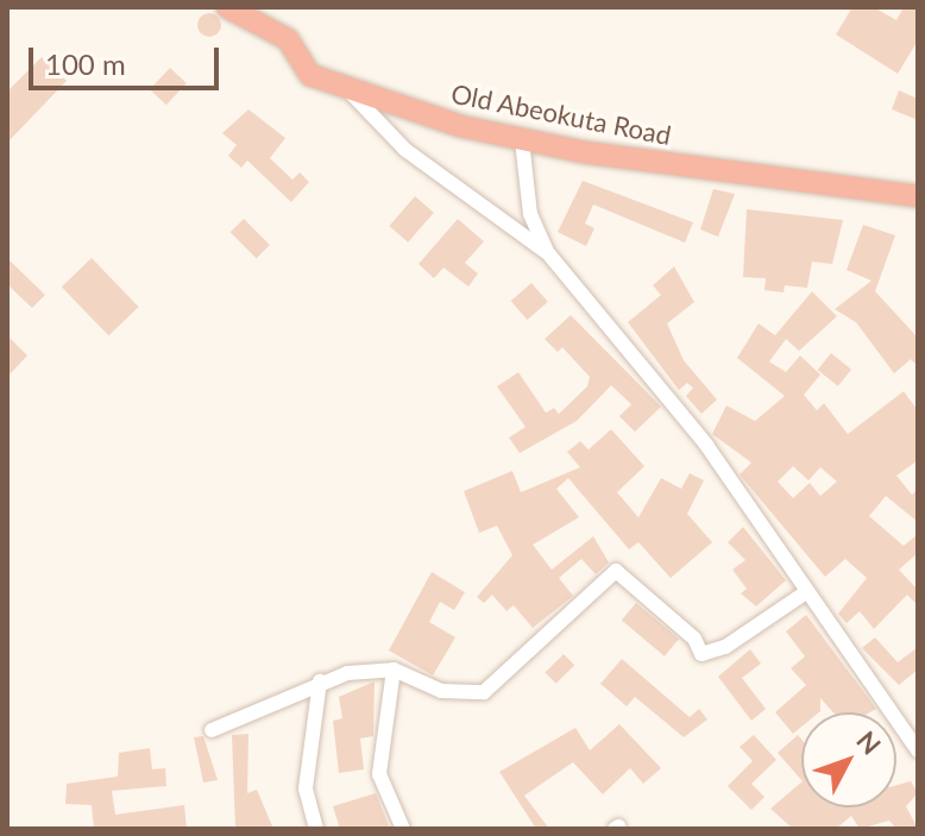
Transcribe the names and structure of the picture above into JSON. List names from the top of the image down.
{
  "streets": {
    "highway": ["Old Abeokuta Road"]
  },
  "scale_bar": "100 m",
  "north": "top right"
}
